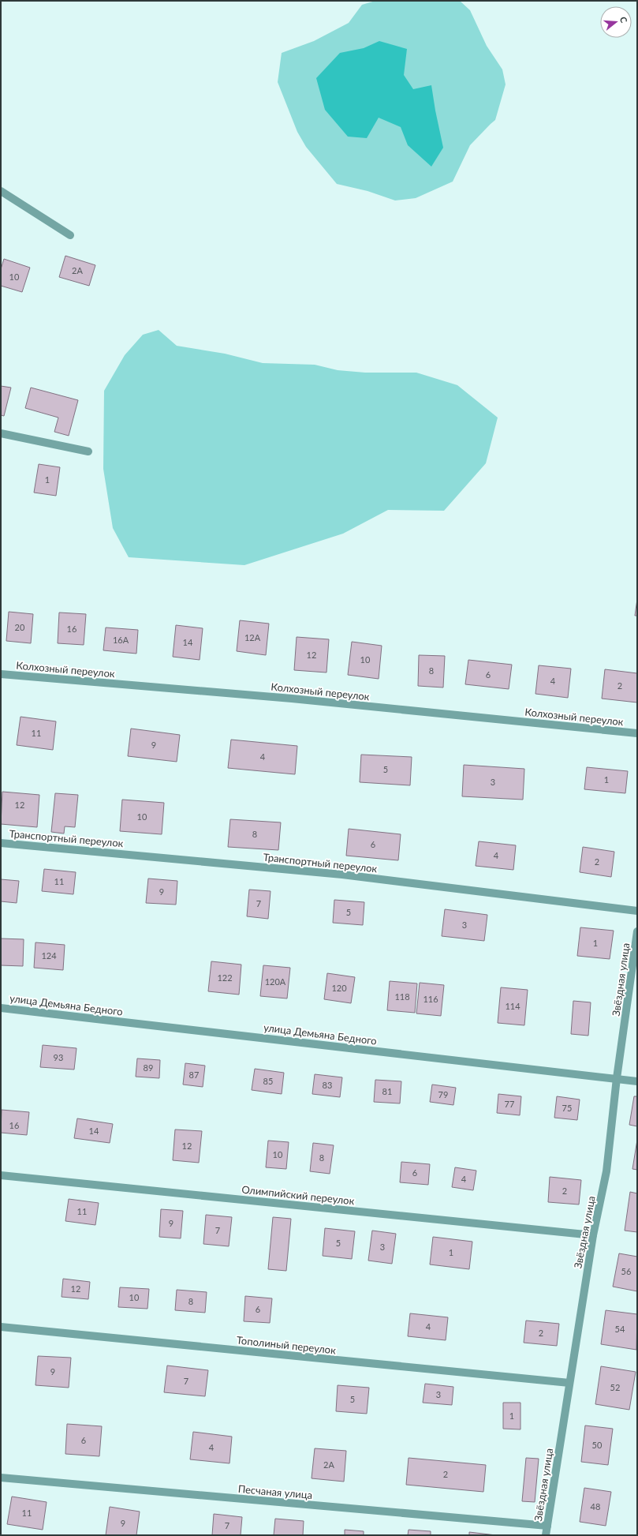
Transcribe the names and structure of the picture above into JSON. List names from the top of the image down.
{
  "streets": {
    "street": [
      "Колхозный переулок",
      "Транспортный переулок",
      "Звёздная улица",
      "улица Демьяна Бедного",
      "Олимпийский переулок",
      "Тополиный переулок",
      "Песчаная улица"
    ]
  },
  "crossings": [
    ["Звёздная улица", "улица Демьяна Бедного"],
    ["Звёздная улица", "Олимпийский переулок"],
    ["Звёздная улица", "Тополиный переулок"],
    ["Звёздная улица", "Песчаная улица"]
  ],
  "house_numbers": [
    "2А",
    "10",
    "1",
    "20",
    "16",
    "12А",
    "16А",
    "14",
    "12",
    "10",
    "8",
    "6",
    "4",
    "2",
    "11",
    "9",
    "4",
    "5",
    "1",
    "3",
    "12",
    "10",
    "8",
    "6",
    "4",
    "2",
    "11",
    "9",
    "7",
    "5",
    "3",
    "1",
    "124",
    "122",
    "120А",
    "120",
    "118",
    "116",
    "114",
    "93",
    "89",
    "87",
    "85",
    "83",
    "81",
    "79",
    "77",
    "75",
    "16",
    "14",
    "12",
    "10",
    "8",
    "6",
    "4",
    "2",
    "11",
    "9",
    "7",
    "5",
    "3",
    "1",
    "56",
    "12",
    "10",
    "8",
    "6",
    "4",
    "54",
    "2",
    "9",
    "7",
    "52",
    "3",
    "5",
    "1",
    "6",
    "50",
    "4",
    "2А",
    "2",
    "48",
    "11",
    "9",
    "7"
  ],
  "north": "right"
}
